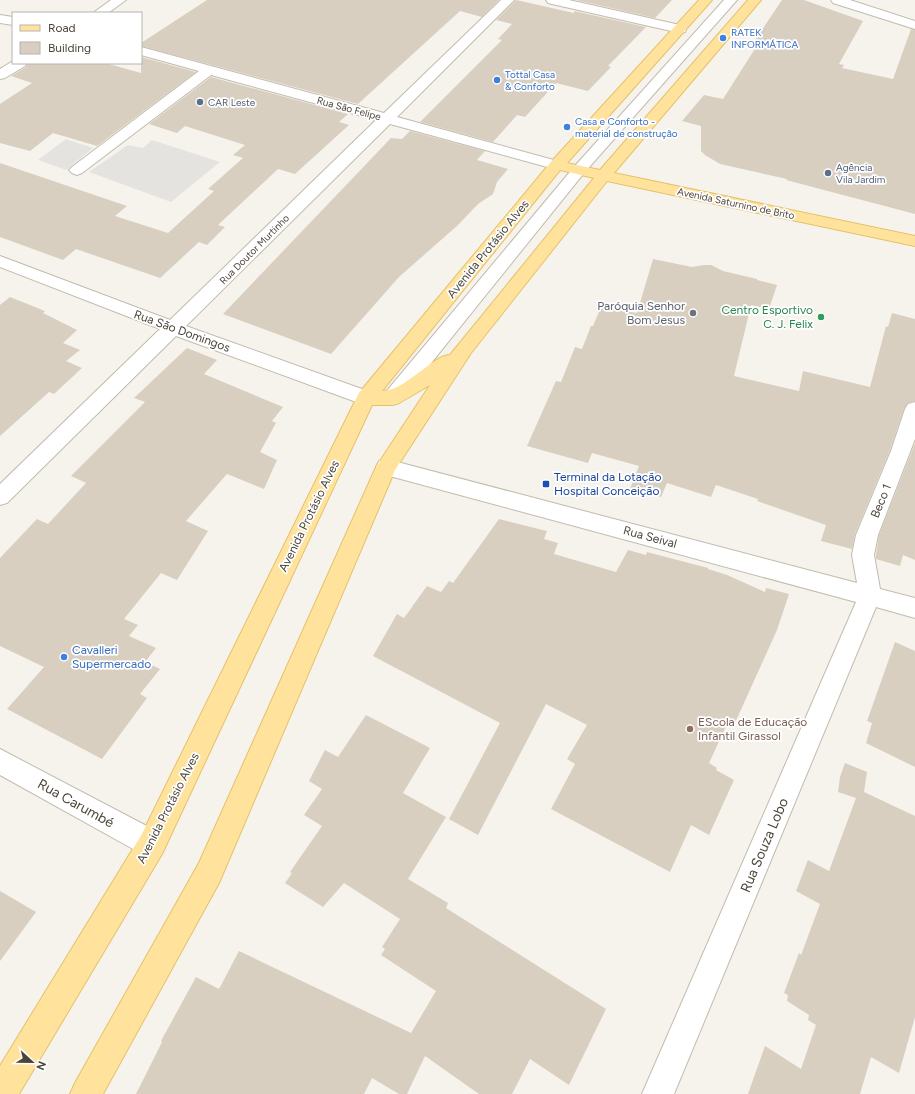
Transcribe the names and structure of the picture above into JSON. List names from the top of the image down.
{
  "streets": {
    "main road": ["Avenida Saturnino de Brito", "Avenida Protásio Alves"],
    "street": [
      "Rua São Felipe",
      "Rua Doutor Murtinho",
      "Rua São Domingos",
      "Beco 1",
      "Rua Seival",
      "Rua Carumbé",
      "Rua Souza Lobo"
    ]
  },
  "crossings": [
    ["Rua São Felipe", "Avenida Saturnino de Brito"],
    ["Rua São Felipe", "Rua Doutor Murtinho"],
    ["Rua São Felipe", "Avenida Protásio Alves"],
    ["Avenida Saturnino de Brito", "Avenida Protásio Alves"],
    ["Rua Doutor Murtinho", "Rua São Domingos"],
    ["Avenida Protásio Alves", "Rua São Domingos"],
    ["Avenida Protásio Alves", "Rua Carumbé"],
    ["Beco 1", "Rua Seival"],
    ["Beco 1", "Rua Souza Lobo"],
    ["Rua Seival", "Rua Souza Lobo"]
  ],
  "places": {
    "other": [
      "RATEK INFORMÁTICA",
      "Tottal Casa & Conforto",
      "CAR Leste",
      "Casa e Conforto - material de construção",
      "Agência Vila Jardim",
      "Paróquia Senhor Bom Jesus",
      "Centro Esportivo C. J. Felix",
      "Cavalleri Supermercado",
      "EScola de Educação Infantil Girassol"
    ],
    "transit": ["Terminal da Lotação Hospital Conceição"]
  },
  "legend": ["Road", "Building"],
  "north": "right"
}
